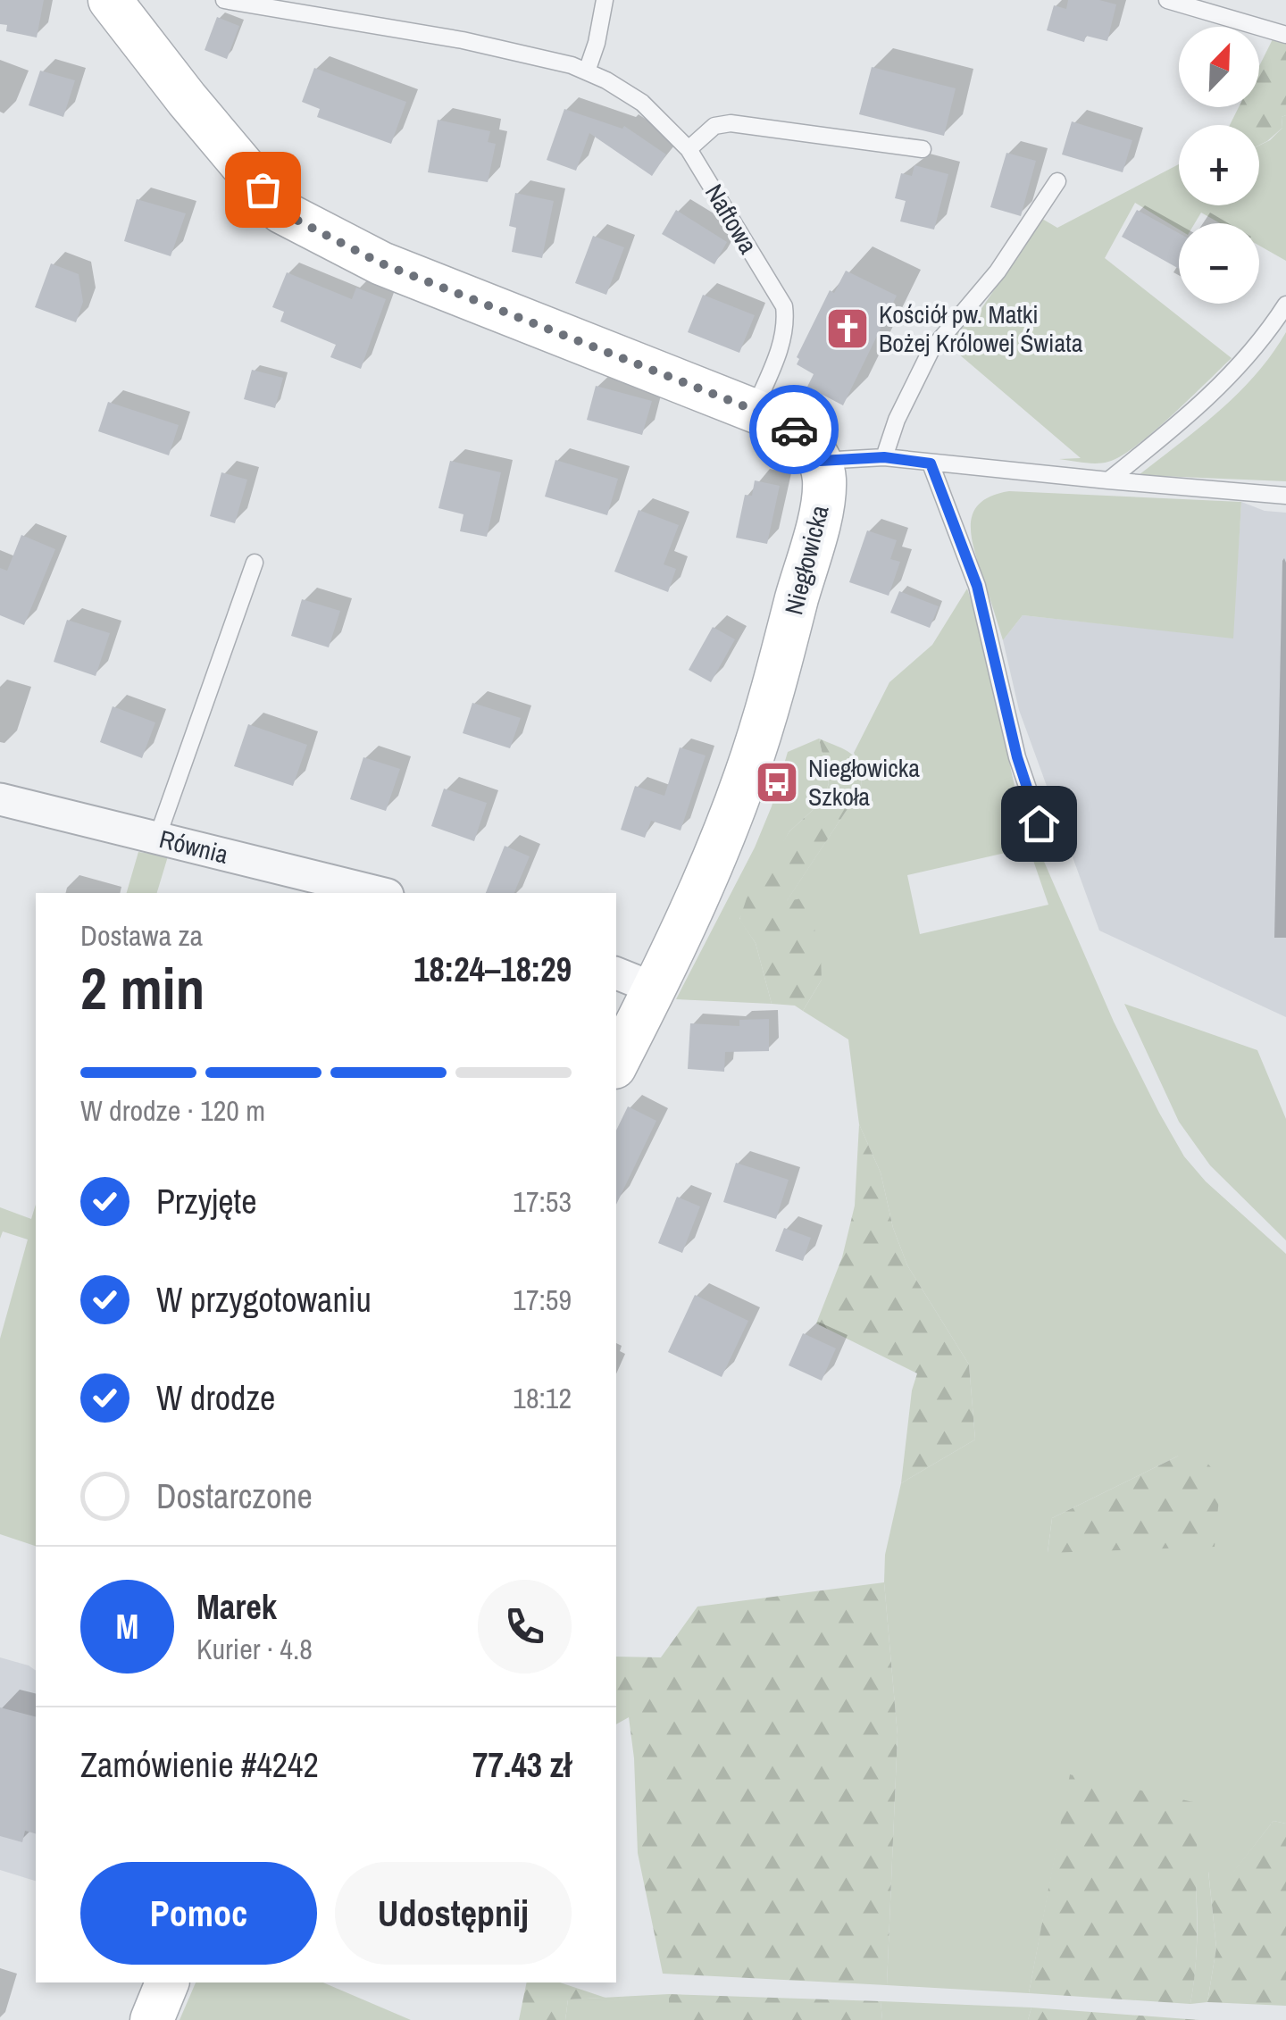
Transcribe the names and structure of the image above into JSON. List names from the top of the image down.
{
  "streets": {
    "street": ["Niegłowicka", "Równia"],
    "lane": ["Naftowa"]
  },
  "places": {
    "church": ["Kościół pw. Matki Bożej Królowej Świata"],
    "bus stop": ["Niegłowicka Szkoła"]
  },
  "north": "top right",
  "page": {
    "map_buttons": ["+", "−"],
    "heading": ["2 min", "Dostawa za", "18:24–18:29"],
    "panel": [
      "Marek",
      "Kurier · 4.8",
      "Zamówienie #4242",
      "77.43 zł"
    ],
    "bar": "W drodze · 120 m",
    "list": [
      ["Przyjęte", "17:53"],
      ["W przygotowaniu", "17:59"],
      ["W drodze", "18:12"],
      "Dostarczone"
    ],
    "round": "M",
    "buttons": ["Pomoc", "Udostępnij"]
  }
}
